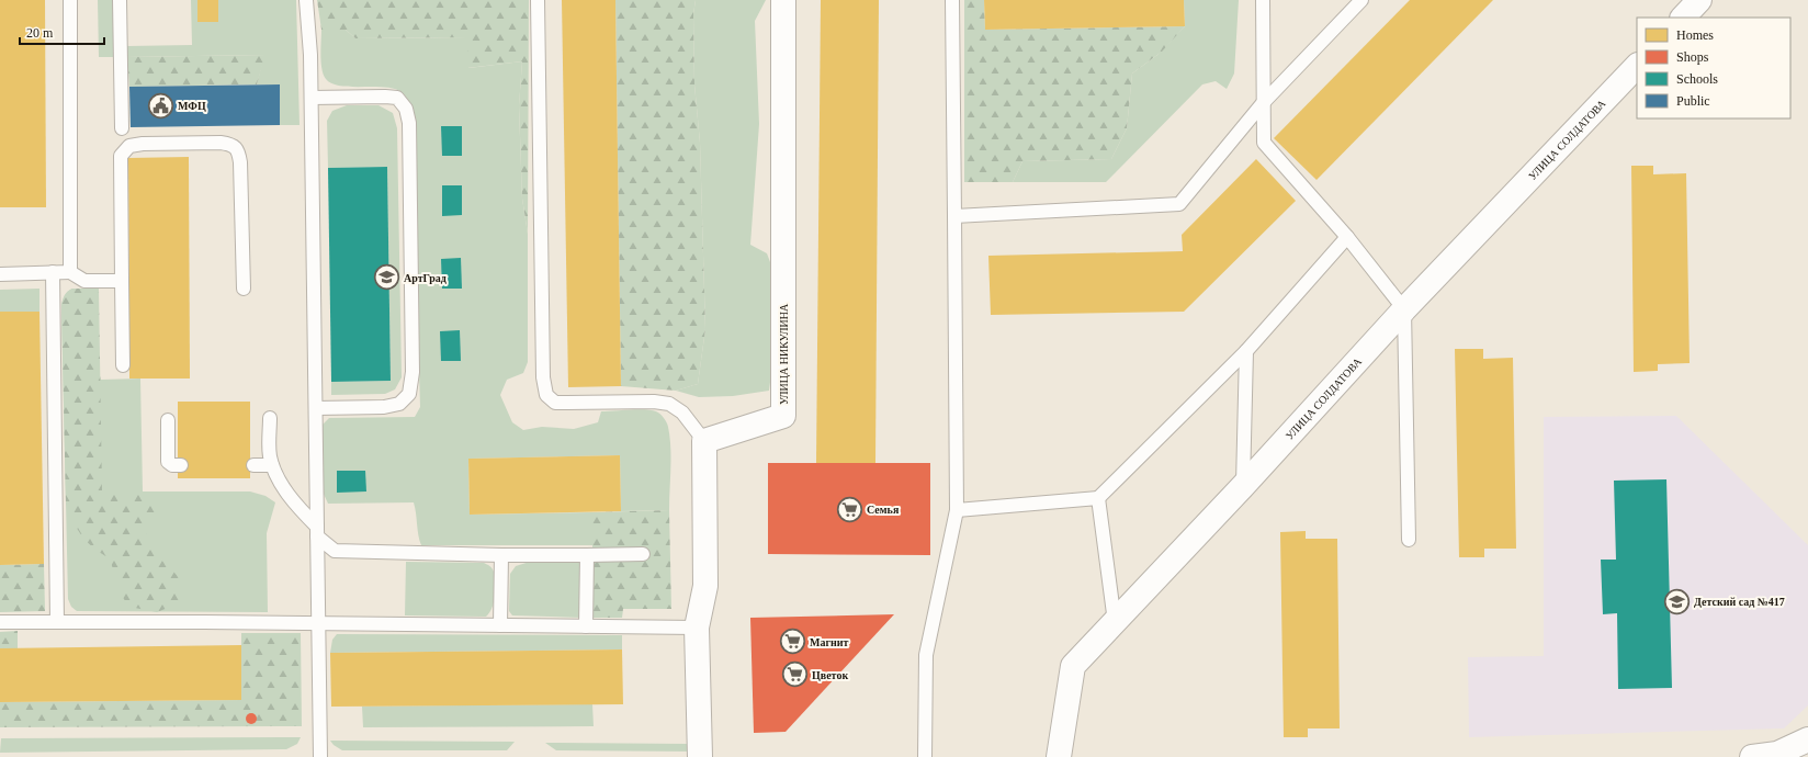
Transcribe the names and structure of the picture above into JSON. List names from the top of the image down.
{
  "streets": {
    "street": ["УЛИЦА СОЛДАТОВА", "УЛИЦА НИКУЛИНА"]
  },
  "places": {
    "public building": ["МФЦ"],
    "school or university": ["АртГрад", "Детский сад №417"],
    "supermarket": ["Семья", "Магнит", "Цветок"]
  },
  "legend": [
    "Homes",
    "Shops",
    "Schools",
    "Public"
  ],
  "scale_bar": "20 m"
}
